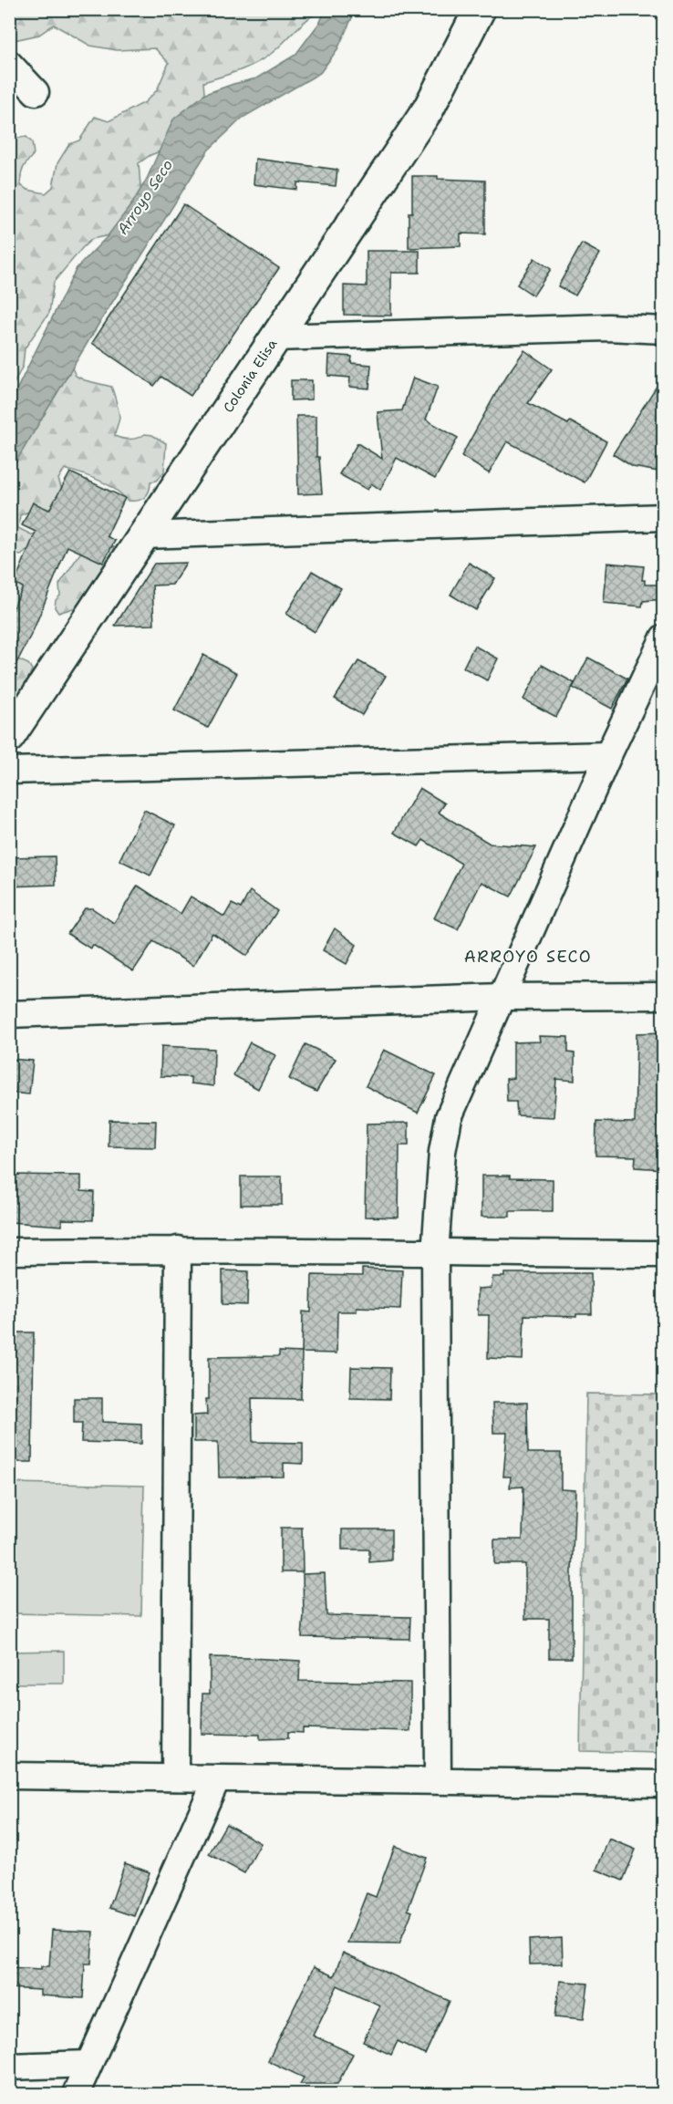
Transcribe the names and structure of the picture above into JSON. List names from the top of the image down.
{
  "streets": {
    "street": ["Colonia Elisa"]
  },
  "districts": ["ARROYO SECO"],
  "water": ["Arroyo Seco"]
}
